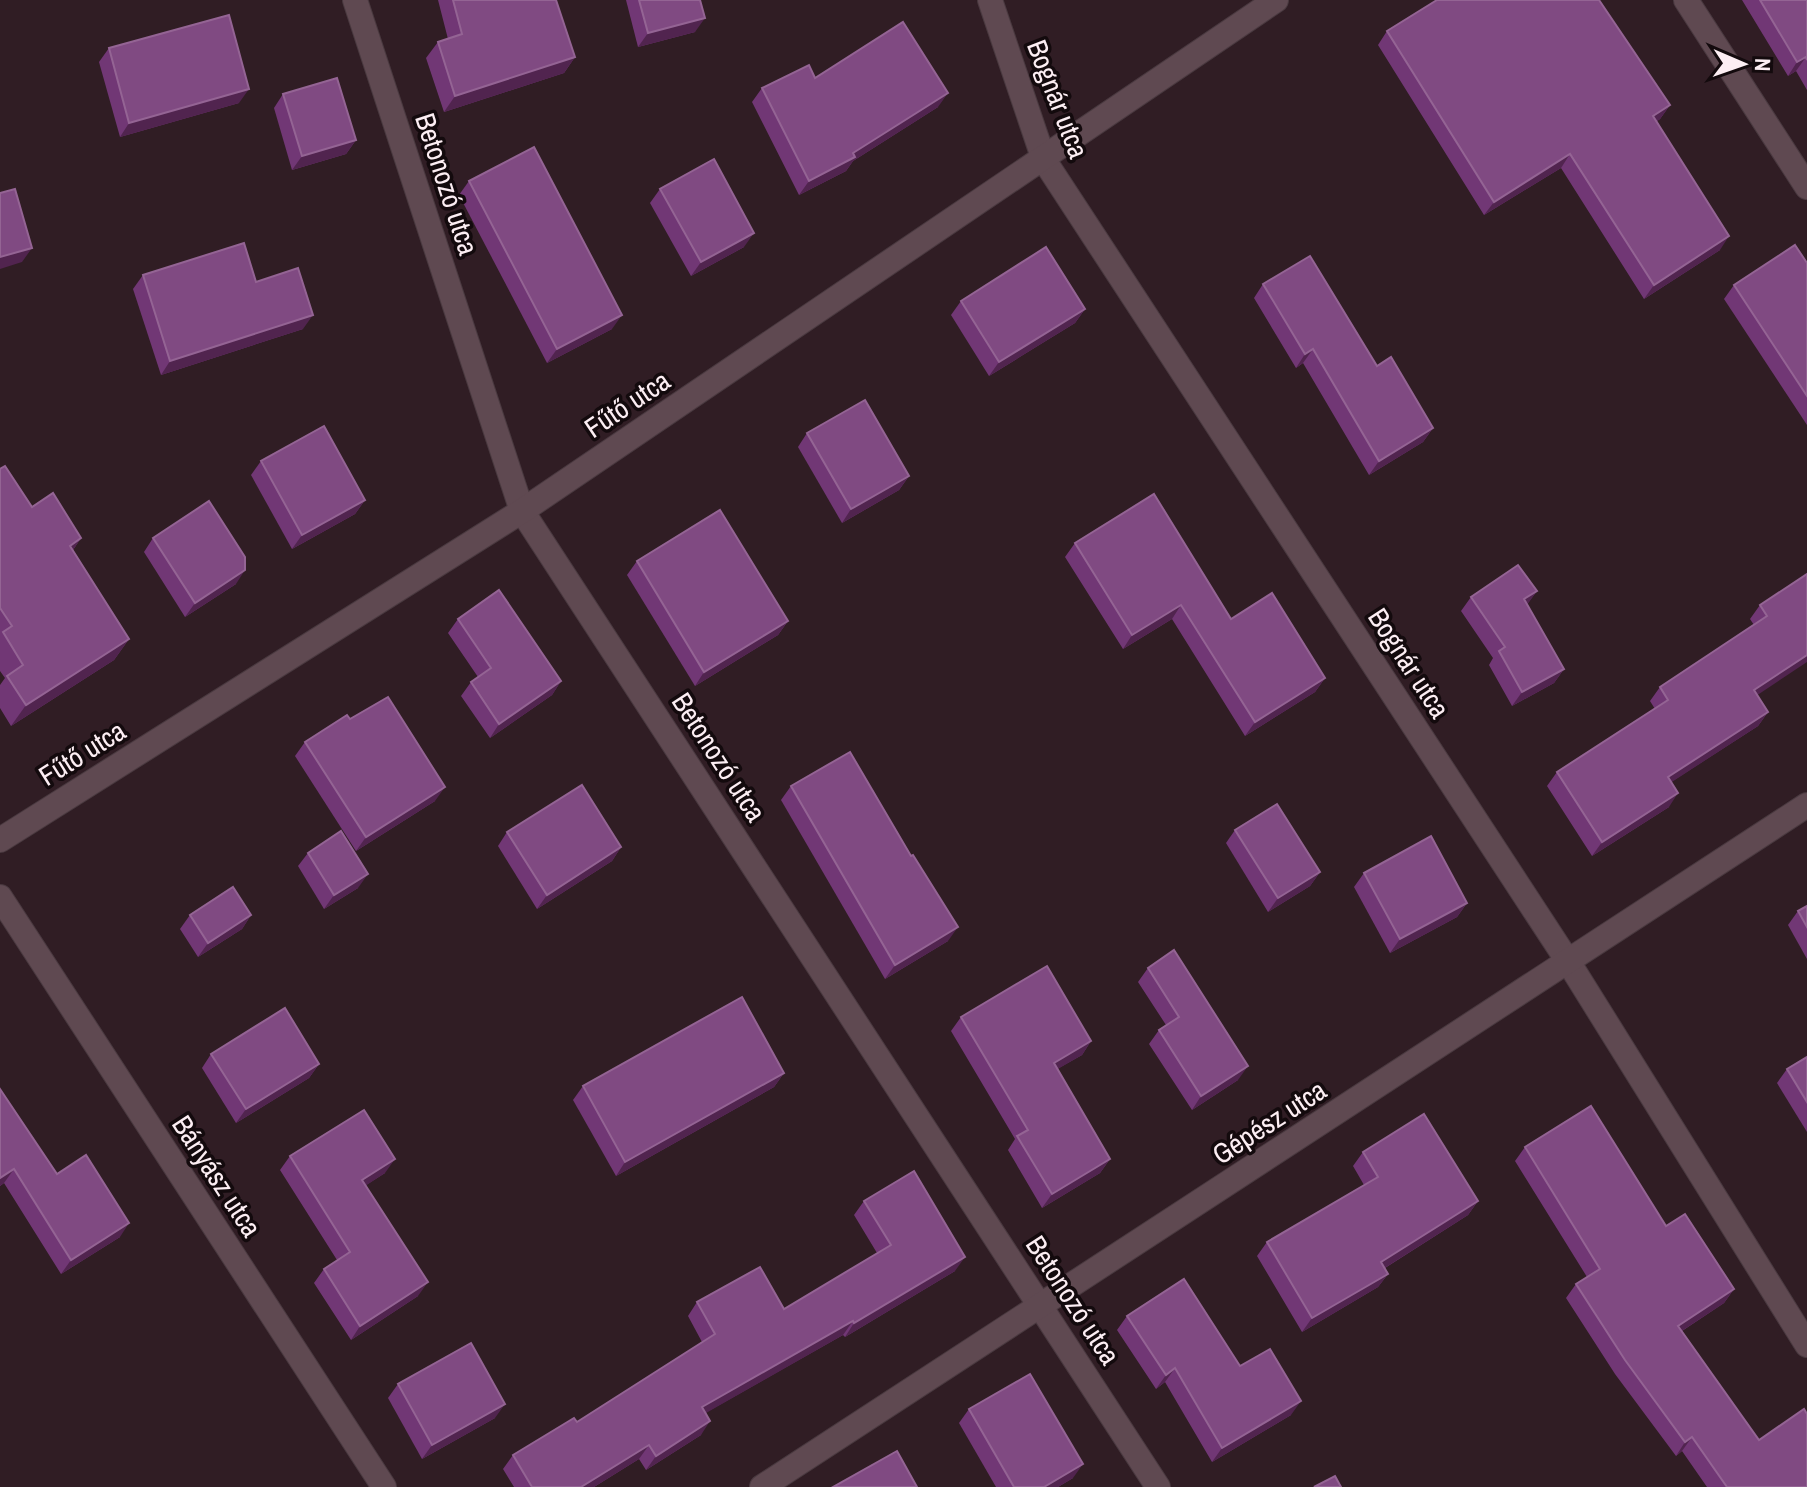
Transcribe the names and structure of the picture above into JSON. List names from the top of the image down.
{
  "streets": {
    "street": [
      "Bognár utca",
      "Betonozó utca",
      "Fűtő utca",
      "Gépész utca",
      "Bányász utca"
    ]
  },
  "crossings": [
    ["Bognár utca", "Fűtő utca"],
    ["Bognár utca", "Gépész utca"],
    ["Betonozó utca", "Fűtő utca"],
    ["Betonozó utca", "Gépész utca"]
  ],
  "north": "right"
}
